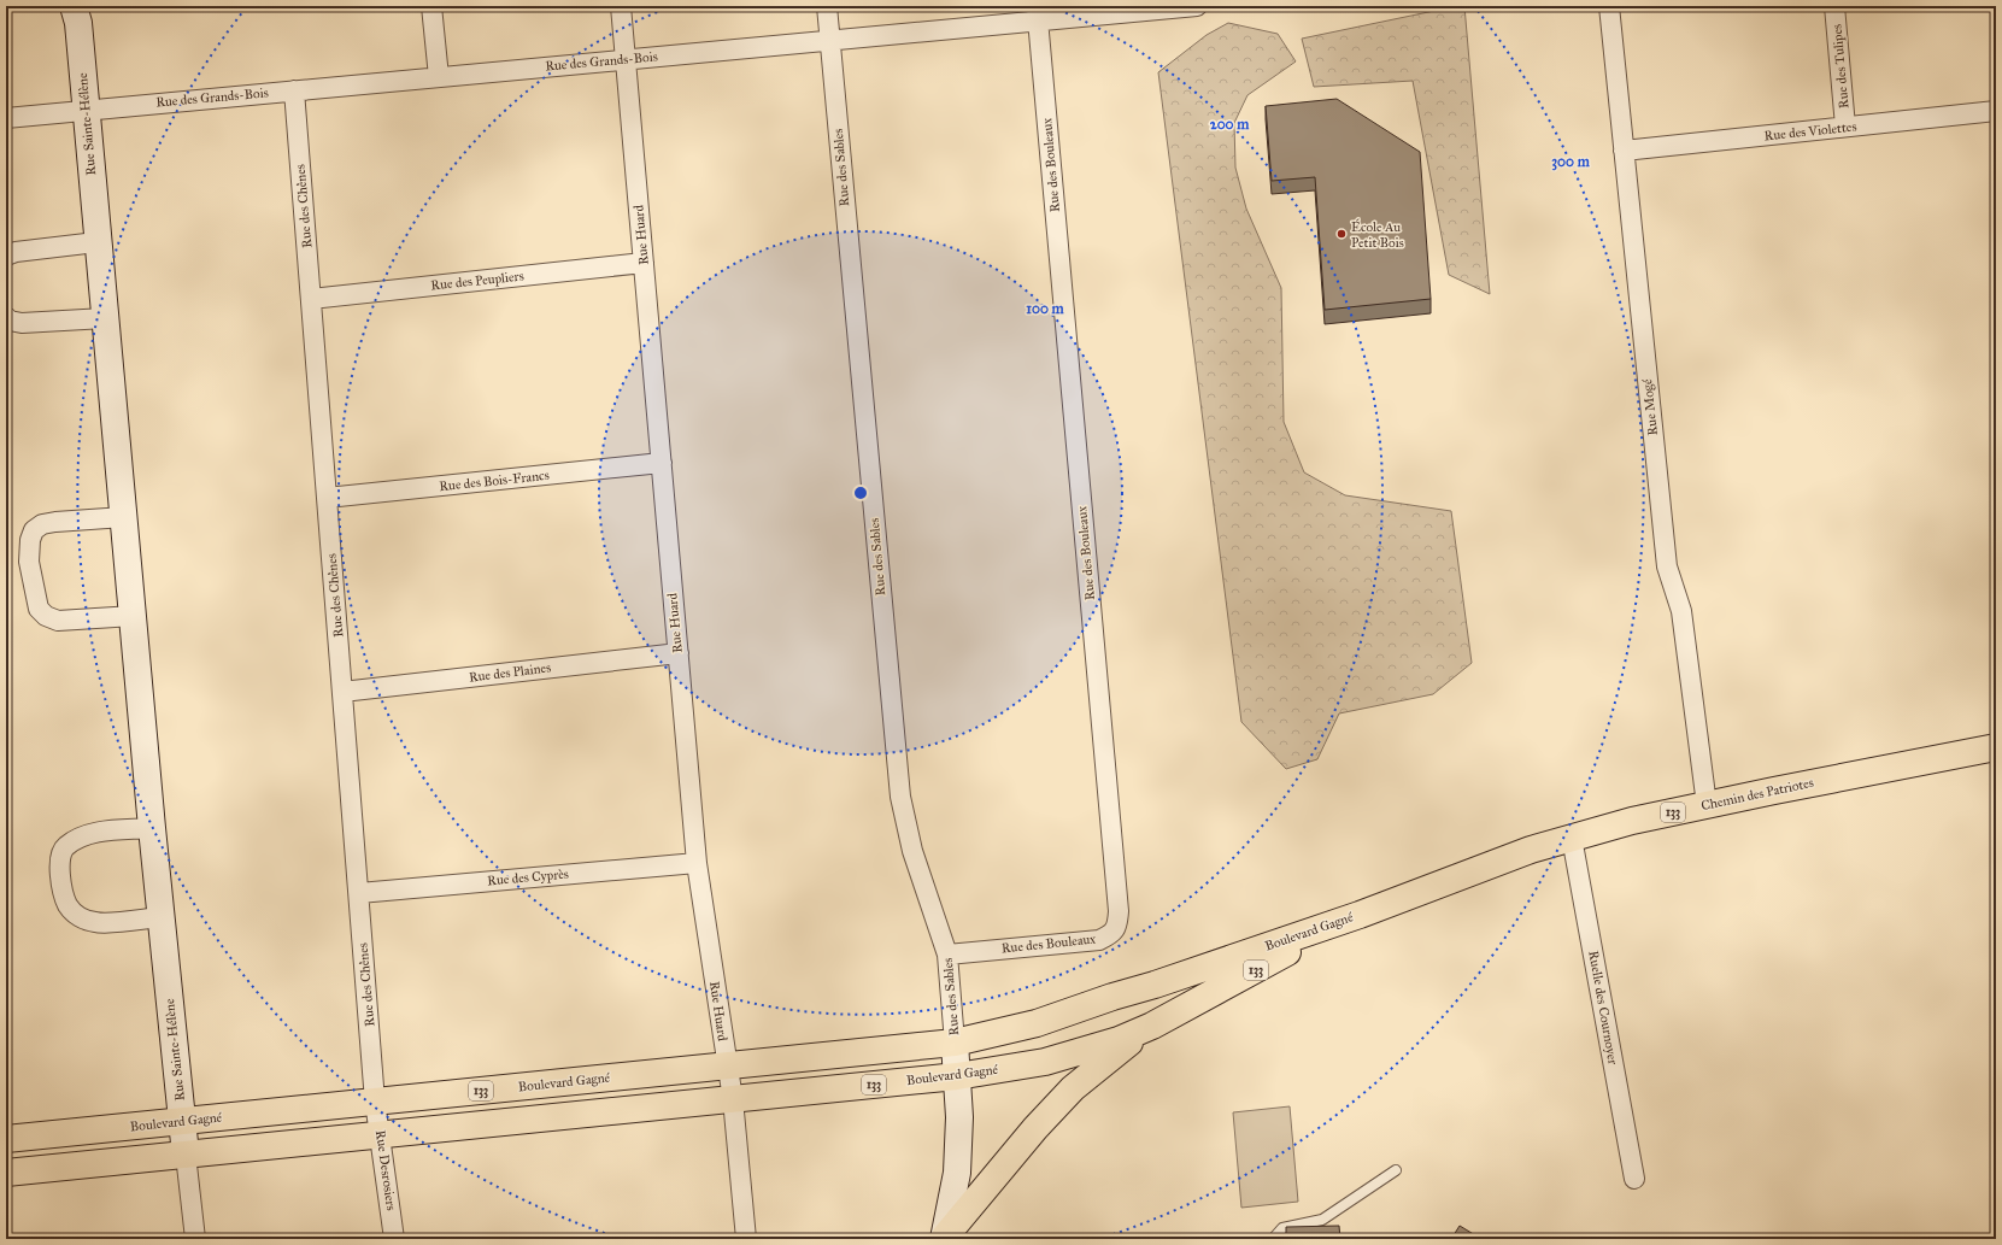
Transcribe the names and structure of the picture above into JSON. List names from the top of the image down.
{
  "streets": {
    "main road": ["Chemin des Patriotes", "133", "Boulevard Gagné"],
    "street": [
      "Rue des Grands-Bois",
      "Rue des Tulipes",
      "Rue Sainte-Hélène",
      "Rue des Violettes",
      "Rue des Bouleaux",
      "Rue des Sables",
      "Rue des Chênes",
      "Rue Huard",
      "Rue des Peupliers",
      "Rue Mogé",
      "Rue des Bois-Francs",
      "Rue des Plaines",
      "Rue des Cyprès",
      "Ruelle des Cournoyer",
      "Rue Desrosiers"
    ]
  },
  "crossings": [
    ["Rue des Grands-Bois", "Rue Sainte-Hélène"],
    ["Rue des Grands-Bois", "Rue des Bouleaux"],
    ["Rue des Grands-Bois", "Rue des Sables"],
    ["Rue des Grands-Bois", "Rue des Chênes"],
    ["Rue des Grands-Bois", "Rue Huard"],
    ["Rue des Tulipes", "Rue des Violettes"],
    ["Rue Sainte-Hélène", "Boulevard Gagné"],
    ["Rue des Violettes", "Rue Mogé"],
    ["Rue des Bouleaux", "Rue des Sables"],
    ["Rue des Sables", "Boulevard Gagné"],
    ["Rue des Chênes", "Rue des Peupliers"],
    ["Rue des Chênes", "Rue des Bois-Francs"],
    ["Rue des Chênes", "Rue des Plaines"],
    ["Rue des Chênes", "Rue des Cyprès"],
    ["Rue des Chênes", "Boulevard Gagné"],
    ["Rue des Chênes", "Rue Desrosiers"],
    ["Rue Huard", "Rue des Peupliers"],
    ["Rue Huard", "Rue des Bois-Francs"],
    ["Rue Huard", "Rue des Plaines"],
    ["Rue Huard", "Rue des Cyprès"],
    ["Rue Huard", "Boulevard Gagné"],
    ["Rue Mogé", "Chemin des Patriotes"],
    ["Chemin des Patriotes", "Boulevard Gagné"],
    ["Chemin des Patriotes", "Ruelle des Cournoyer"],
    ["Boulevard Gagné", "Rue Desrosiers"]
  ],
  "places": ["École Au Petit Bois"],
  "rings": ["200 m", "300 m", "100 m"]
}
